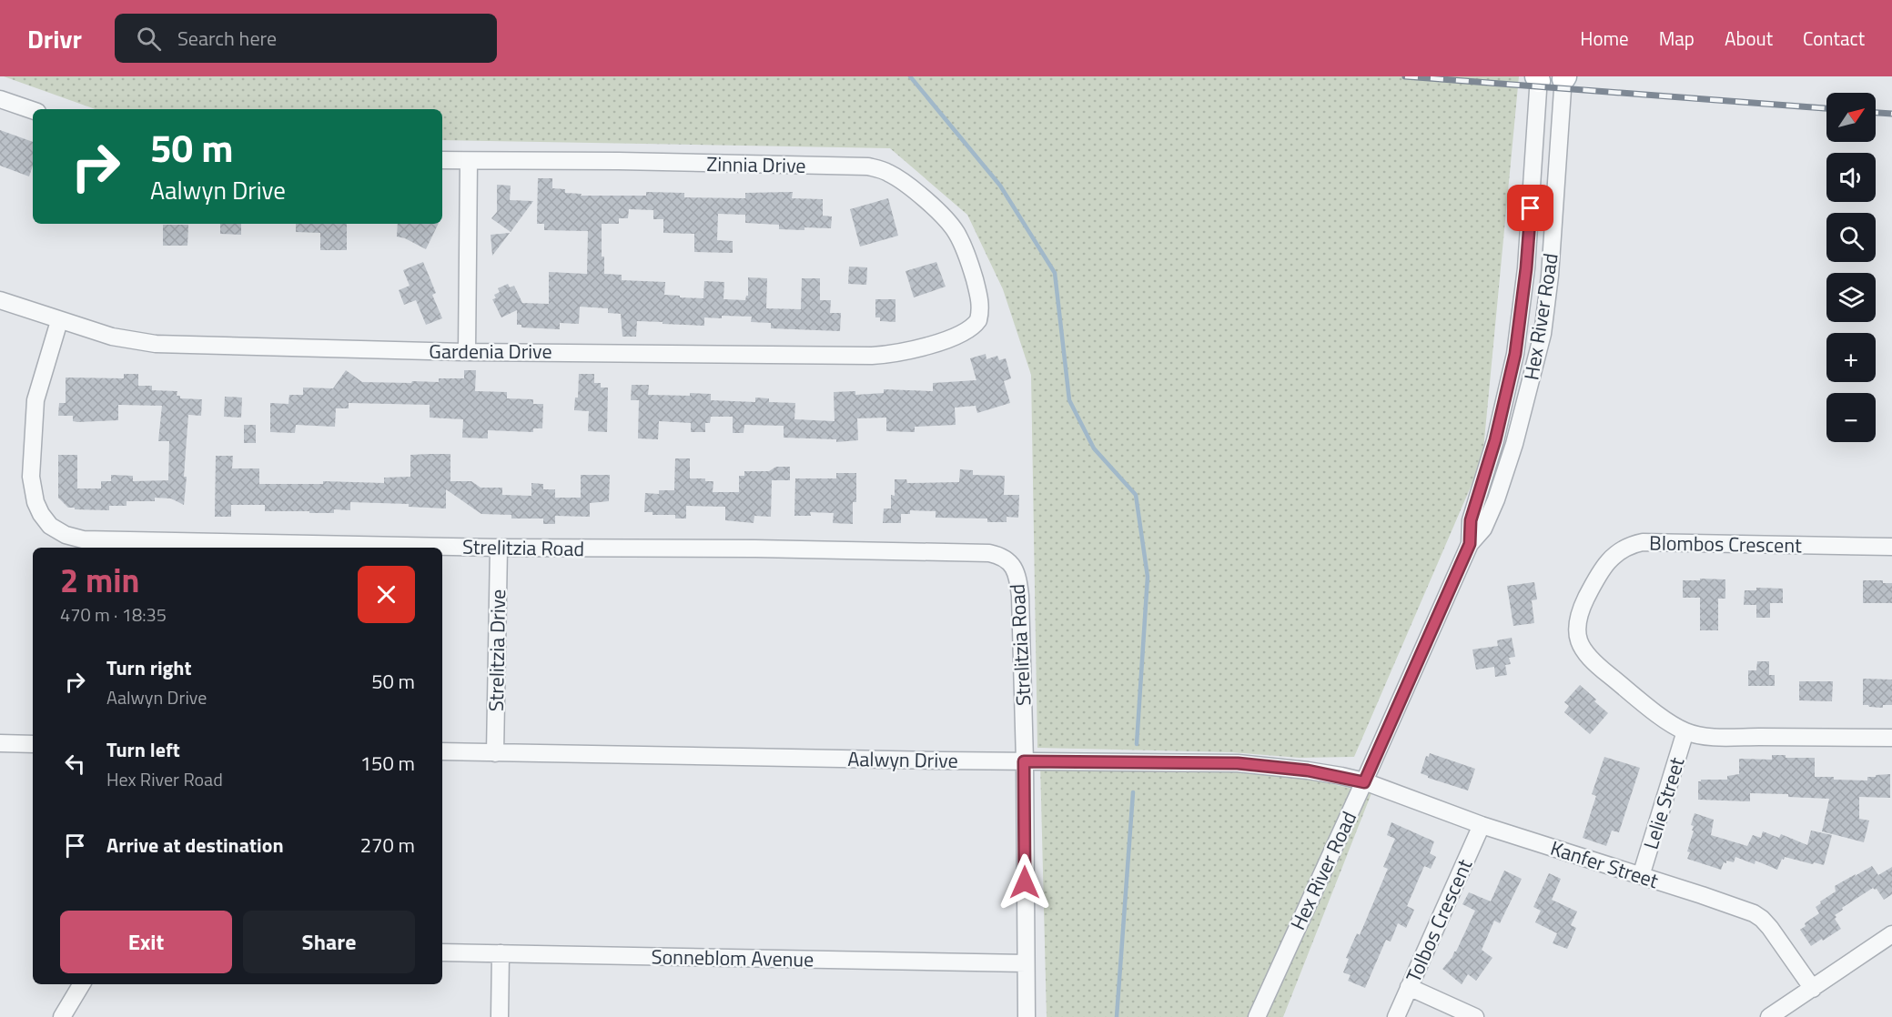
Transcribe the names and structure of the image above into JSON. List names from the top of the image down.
{
  "streets": {
    "street": [
      "Zinnia Drive",
      "Hex River Road",
      "Gardenia Drive",
      "Blombos Crescent",
      "Strelitzia Road",
      "Strelitzia Drive",
      "Aalwyn Drive",
      "Lelie Street",
      "Kanfer Street",
      "Tolbos Crescent",
      "Sonneblom Avenue"
    ]
  },
  "crossings": [
    ["Zinnia Drive", "Gardenia Drive"],
    ["Hex River Road", "Aalwyn Drive"],
    ["Hex River Road", "Kanfer Street"],
    ["Gardenia Drive", "Strelitzia Road"],
    ["Blombos Crescent", "Lelie Street"],
    ["Strelitzia Road", "Strelitzia Drive"],
    ["Strelitzia Road", "Aalwyn Drive"],
    ["Strelitzia Road", "Sonneblom Avenue"],
    ["Strelitzia Drive", "Aalwyn Drive"],
    ["Aalwyn Drive", "Kanfer Street"],
    ["Lelie Street", "Kanfer Street"],
    ["Kanfer Street", "Tolbos Crescent"]
  ],
  "north": "top right",
  "page": {
    "header": "Drivr",
    "search": "Search here",
    "nav": [
      "Home",
      "Map",
      "About",
      "Contact"
    ],
    "map_buttons": ["+", "−"],
    "turn": ["50 m", "Aalwyn Drive"],
    "heading": ["2 min", "470 m · 18:35"],
    "list": [
      {
        "name": "Turn right",
        "note": "Aalwyn Drive",
        "value": "50 m"
      },
      {
        "name": "Turn left",
        "note": "Hex River Road",
        "value": "150 m"
      },
      {
        "name": "Arrive at destination",
        "value": "270 m"
      }
    ],
    "buttons": ["Exit", "Share"]
  }
}
